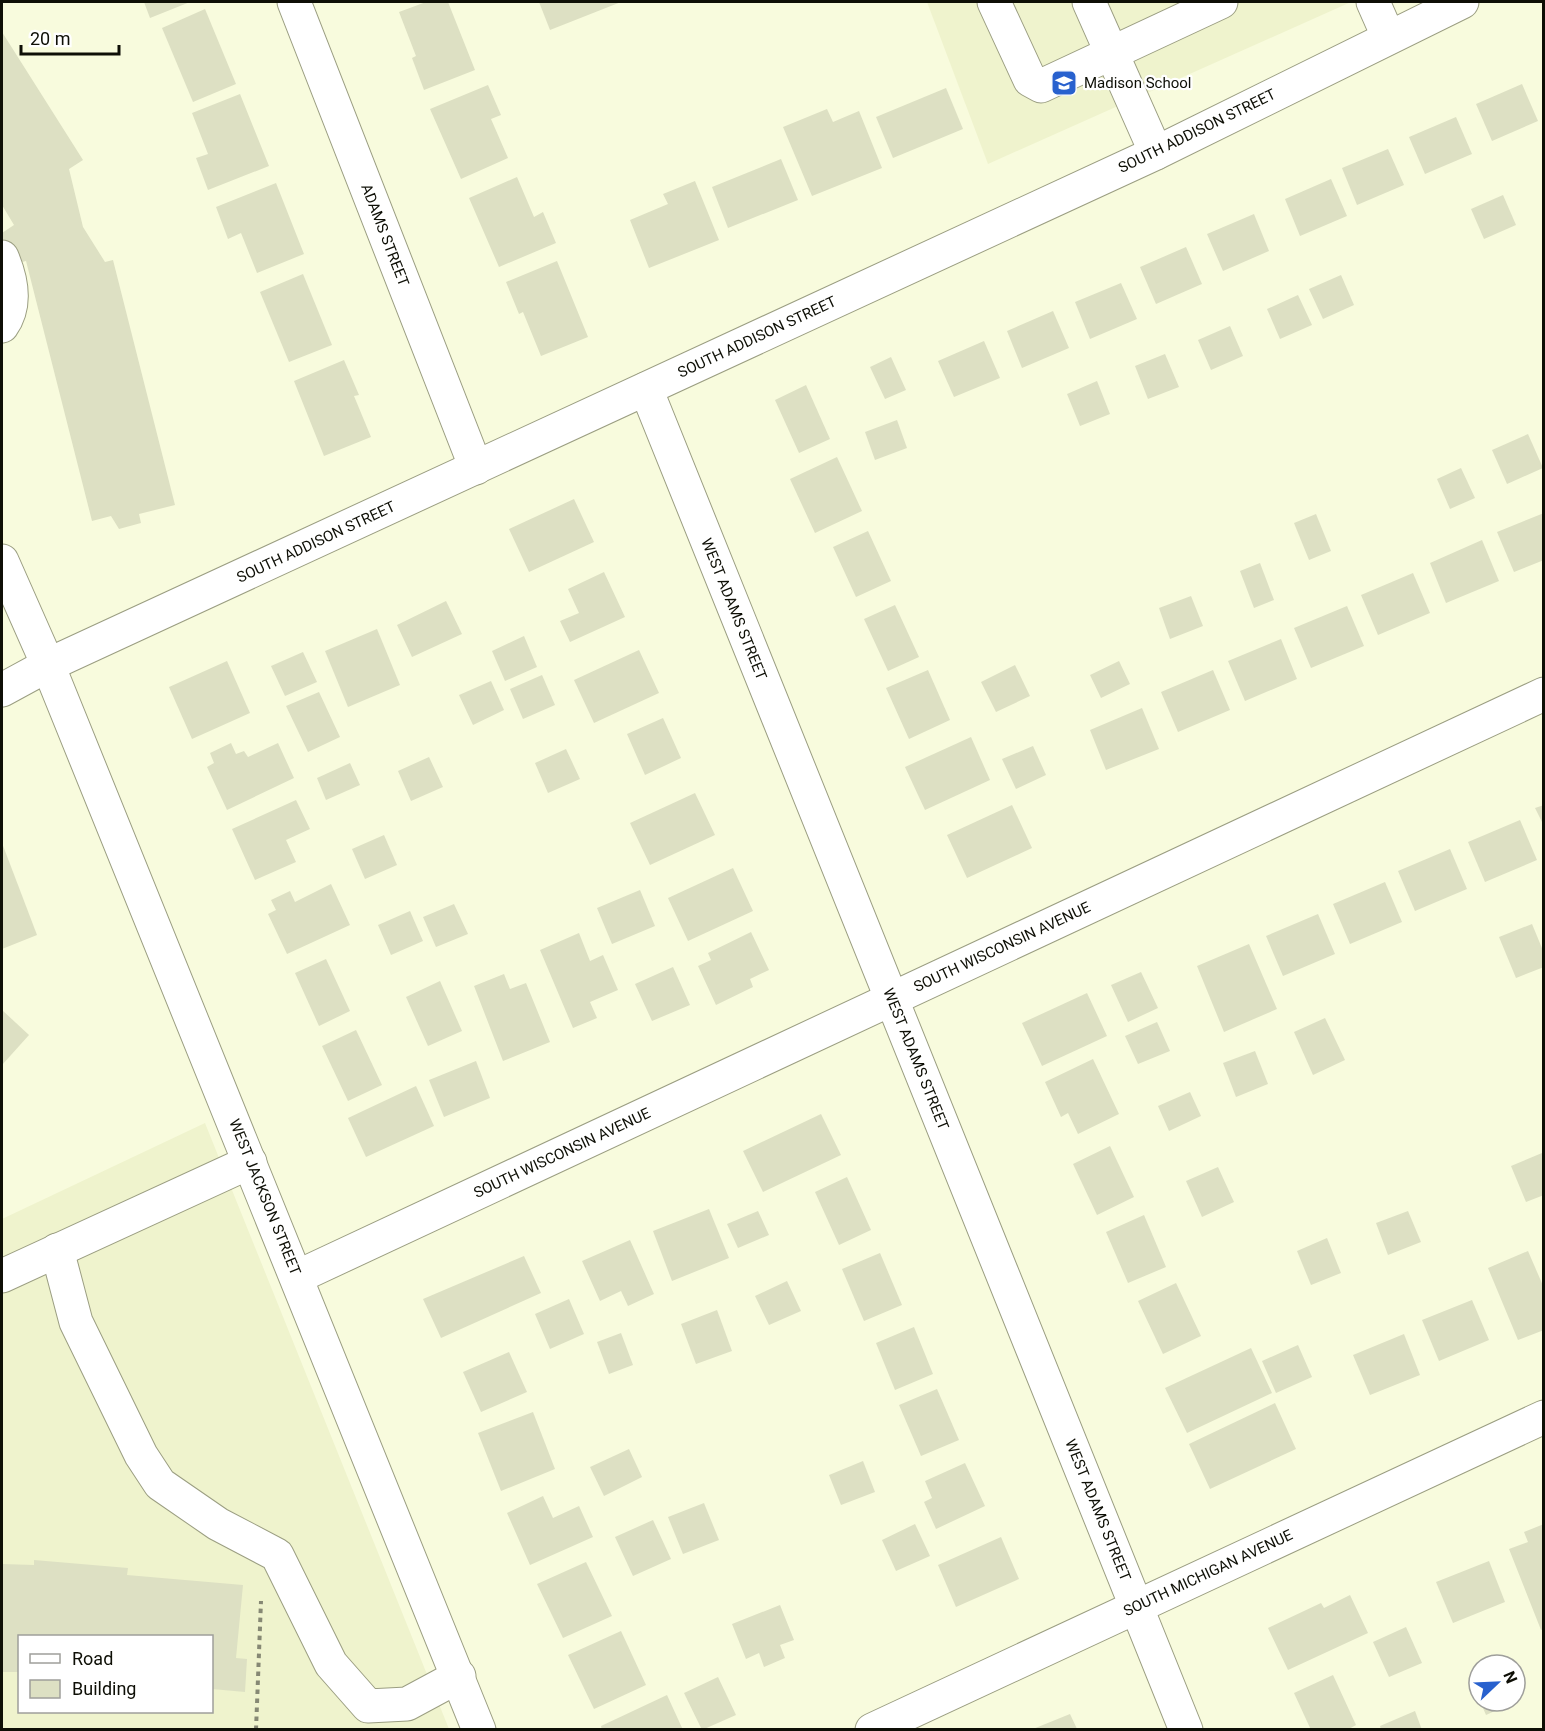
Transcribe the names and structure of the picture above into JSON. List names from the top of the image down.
{
  "streets": {
    "street": [
      "SOUTH ADDISON STREET",
      "ADAMS STREET",
      "WEST ADAMS STREET",
      "SOUTH WISCONSIN AVENUE",
      "WEST JACKSON STREET",
      "SOUTH MICHIGAN AVENUE"
    ]
  },
  "crossings": [
    ["SOUTH ADDISON STREET", "ADAMS STREET"],
    ["SOUTH ADDISON STREET", "WEST ADAMS STREET"],
    ["SOUTH ADDISON STREET", "WEST JACKSON STREET"],
    ["WEST ADAMS STREET", "SOUTH WISCONSIN AVENUE"],
    ["WEST ADAMS STREET", "SOUTH MICHIGAN AVENUE"],
    ["SOUTH WISCONSIN AVENUE", "WEST JACKSON STREET"]
  ],
  "places": {
    "school or university": ["Madison School"]
  },
  "legend": ["Road", "Building"],
  "scale_bar": "20 m",
  "north": "top right"
}
